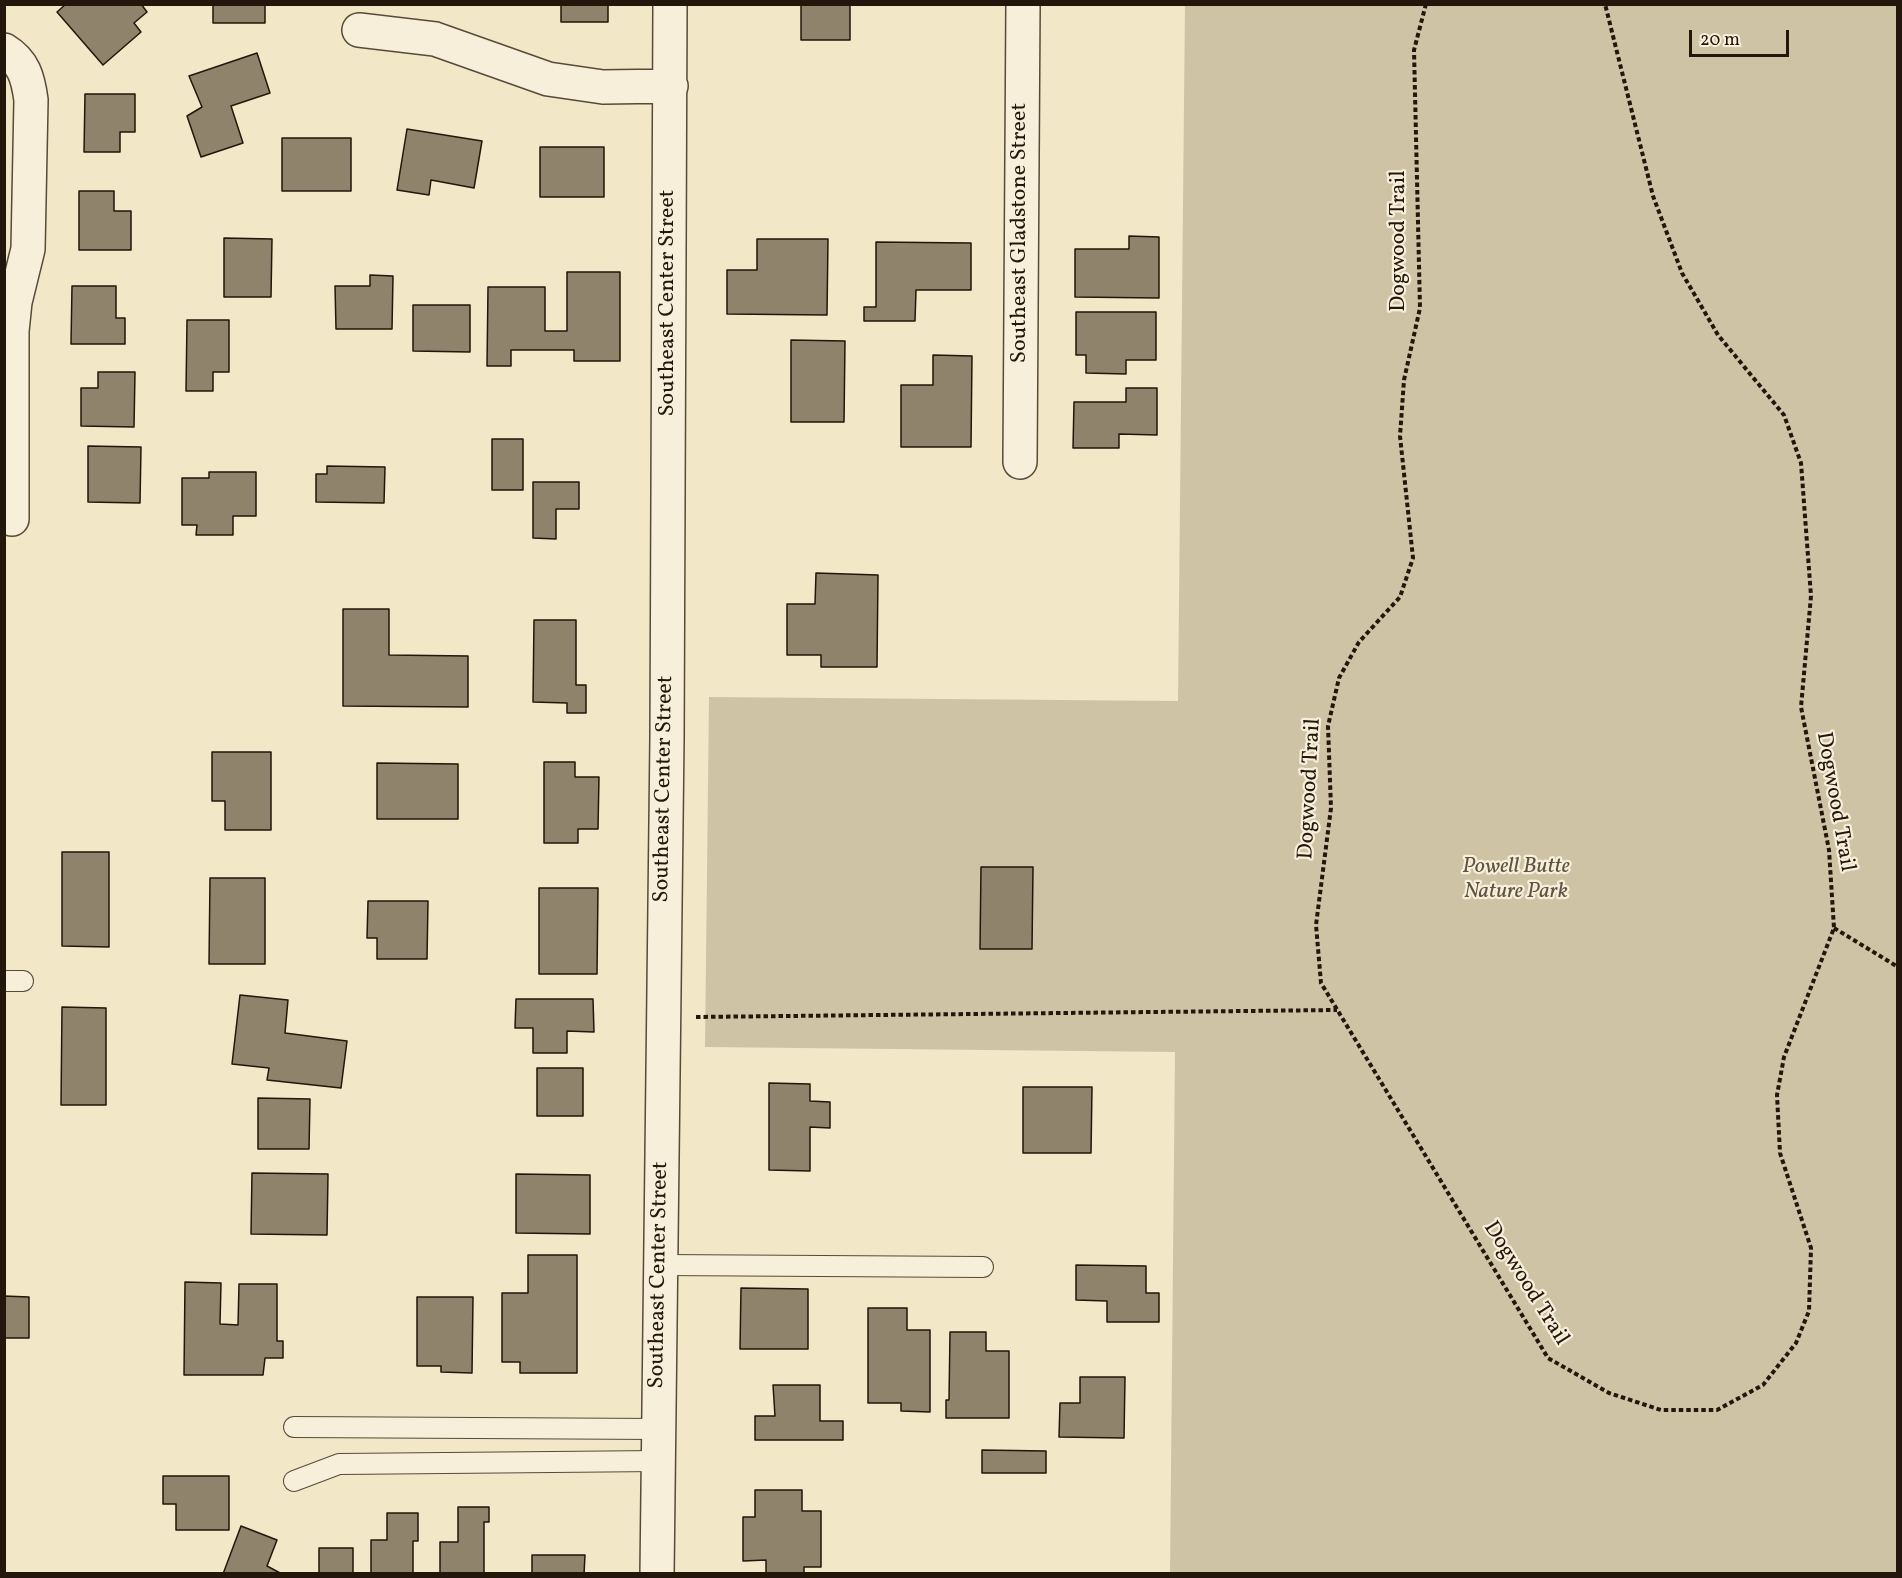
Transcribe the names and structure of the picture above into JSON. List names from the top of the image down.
{
  "streets": {
    "street": ["Southeast Gladstone Street", "Southeast Center Street"],
    "path": ["Dogwood Trail"]
  },
  "parks": ["Powell Butte Nature Park"],
  "scale_bar": "20 m"
}
